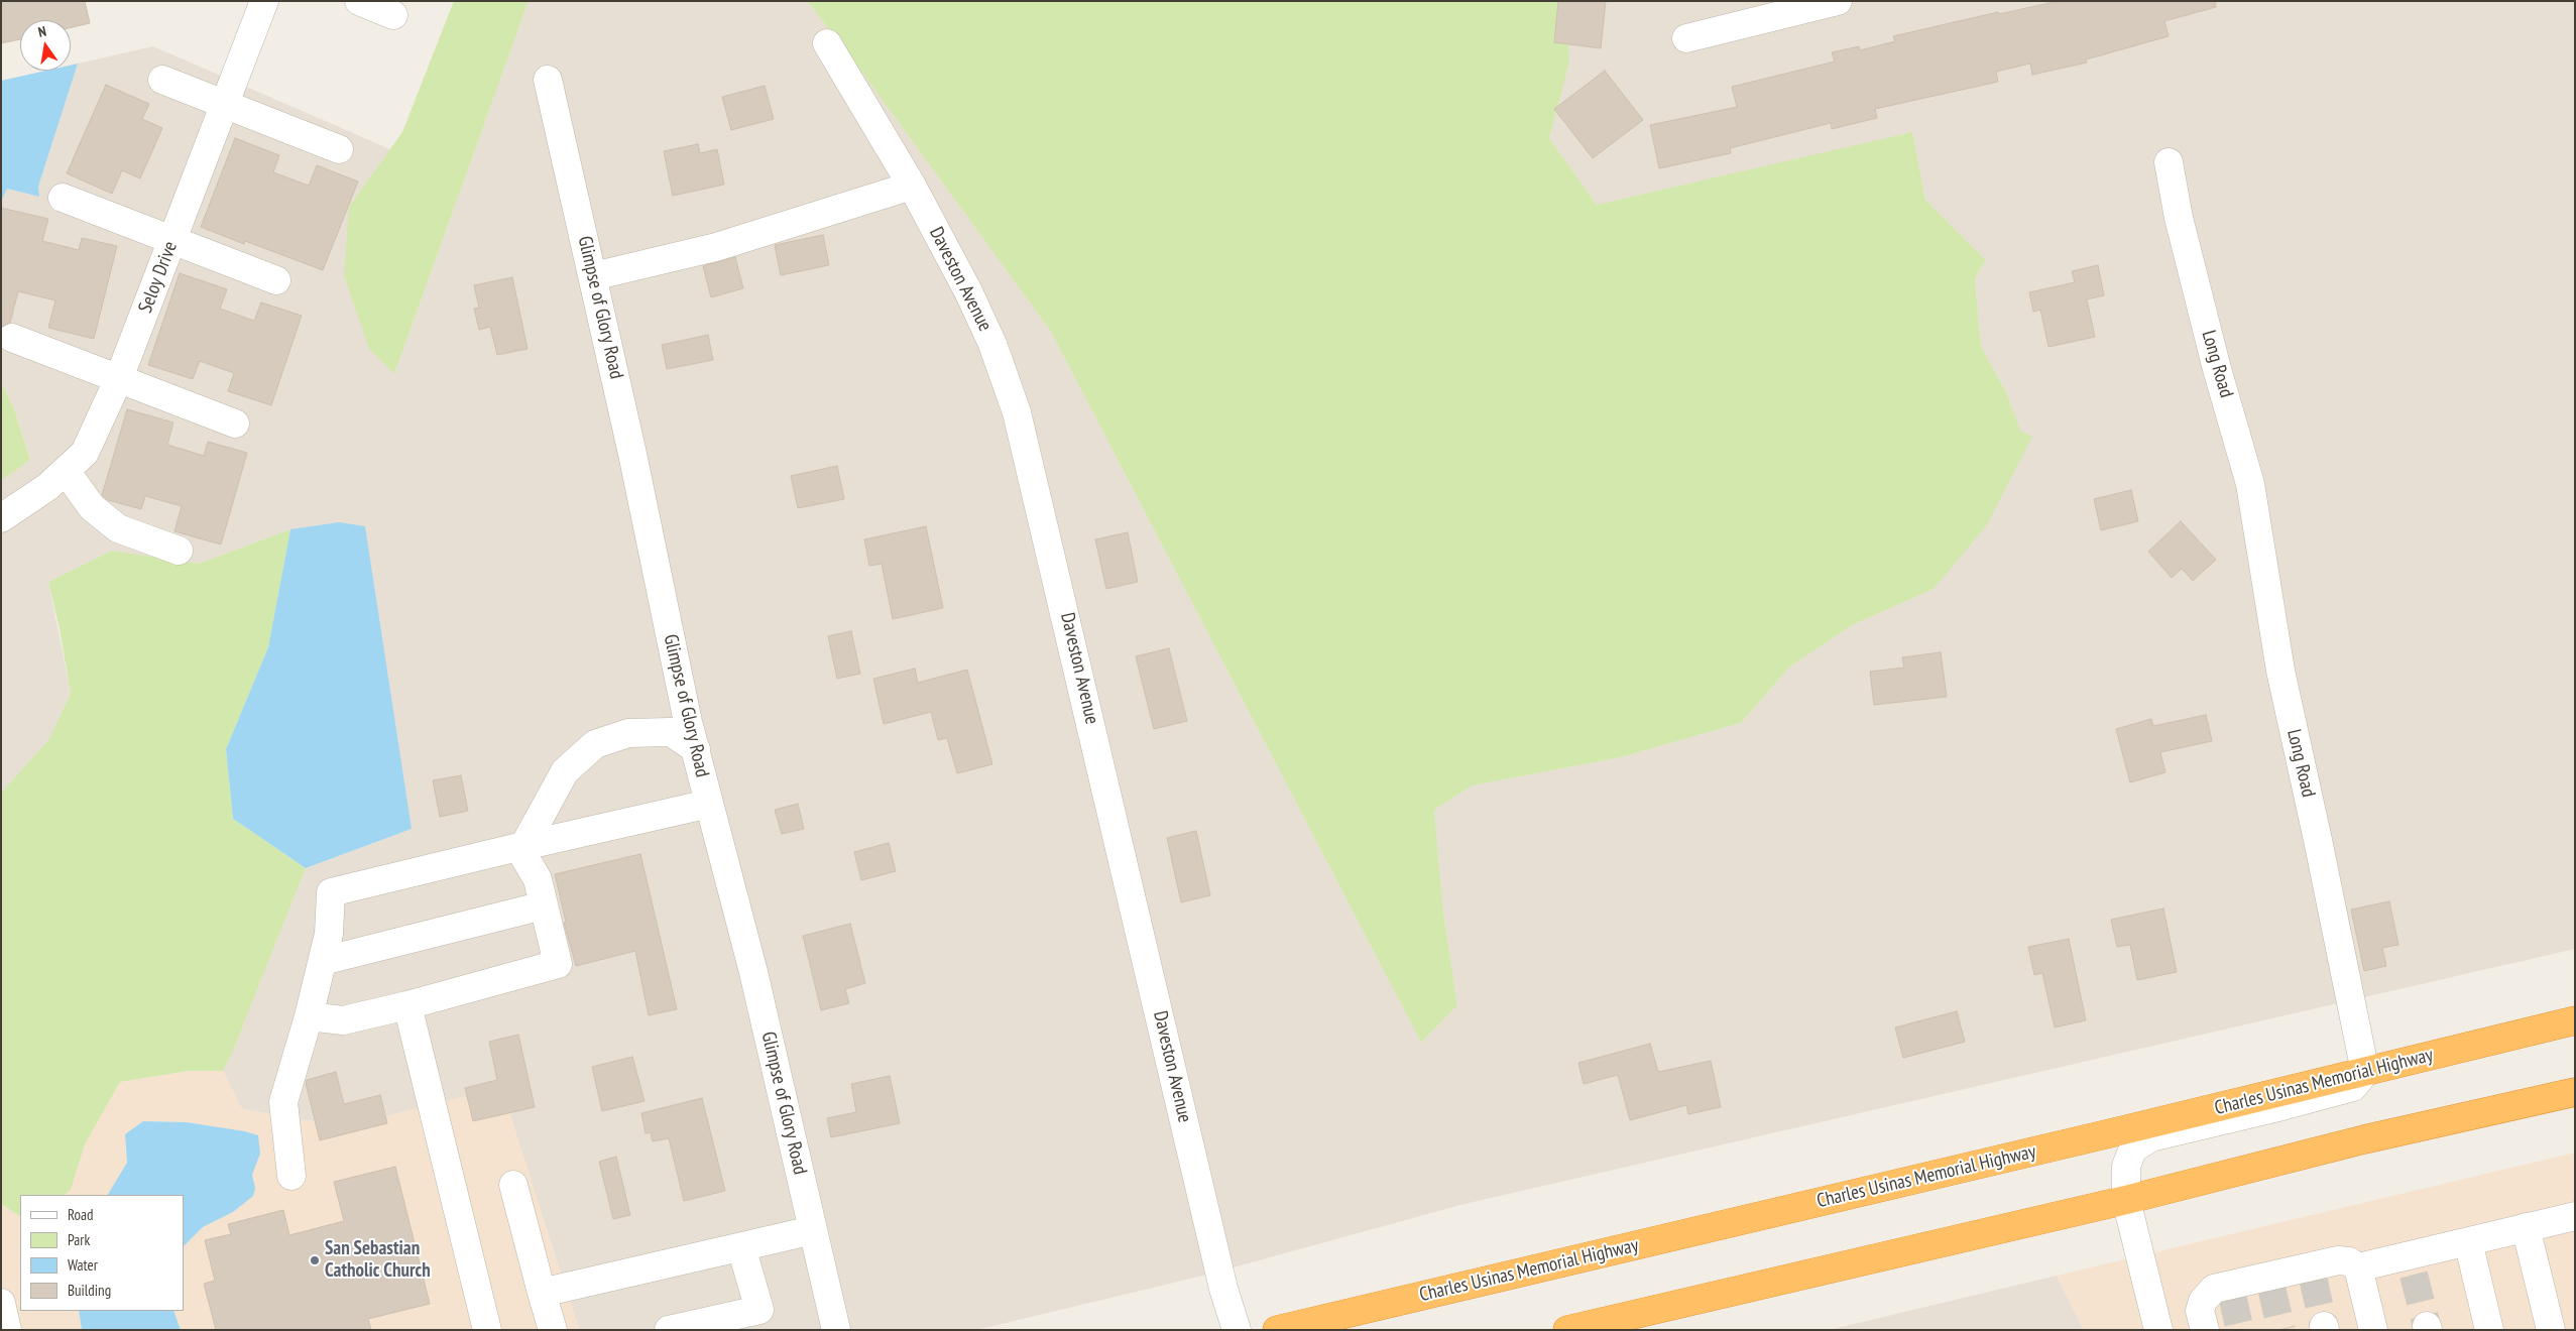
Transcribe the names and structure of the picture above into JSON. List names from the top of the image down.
{
  "streets": {
    "highway": ["Charles Usinas Memorial Highway"],
    "street": [
      "Seloy Drive",
      "Daveston Avenue",
      "Glimpse of Glory Road",
      "Long Road"
    ]
  },
  "crossings": [
    ["Long Road", "Charles Usinas Memorial Highway"]
  ],
  "places": ["San Sebastian Catholic Church"],
  "legend": [
    "Road",
    "Park",
    "Water",
    "Building"
  ],
  "north": "top"
}
